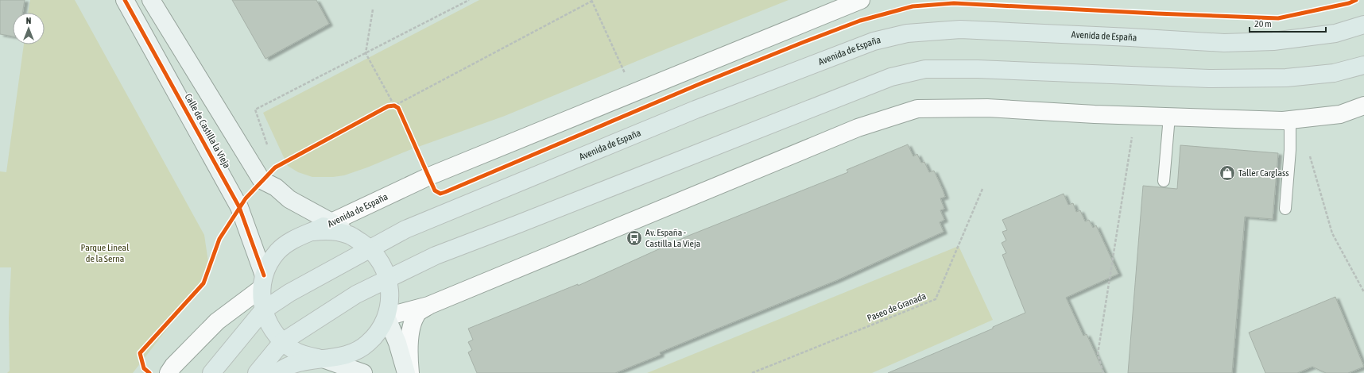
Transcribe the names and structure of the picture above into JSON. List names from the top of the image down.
{
  "streets": {
    "main road": ["Avenida de España", "Calle de Castilla la Vieja"],
    "path": ["Paseo de Granada"]
  },
  "crossings": [
    ["Avenida de España", "Calle de Castilla la Vieja"]
  ],
  "parks": ["Parque Lineal de la Serna"],
  "places": {
    "shop": ["Taller Carglass"],
    "bus stop": ["Av. España - Castilla La Vieja"]
  },
  "scale_bar": "20 m",
  "north": "top"
}
